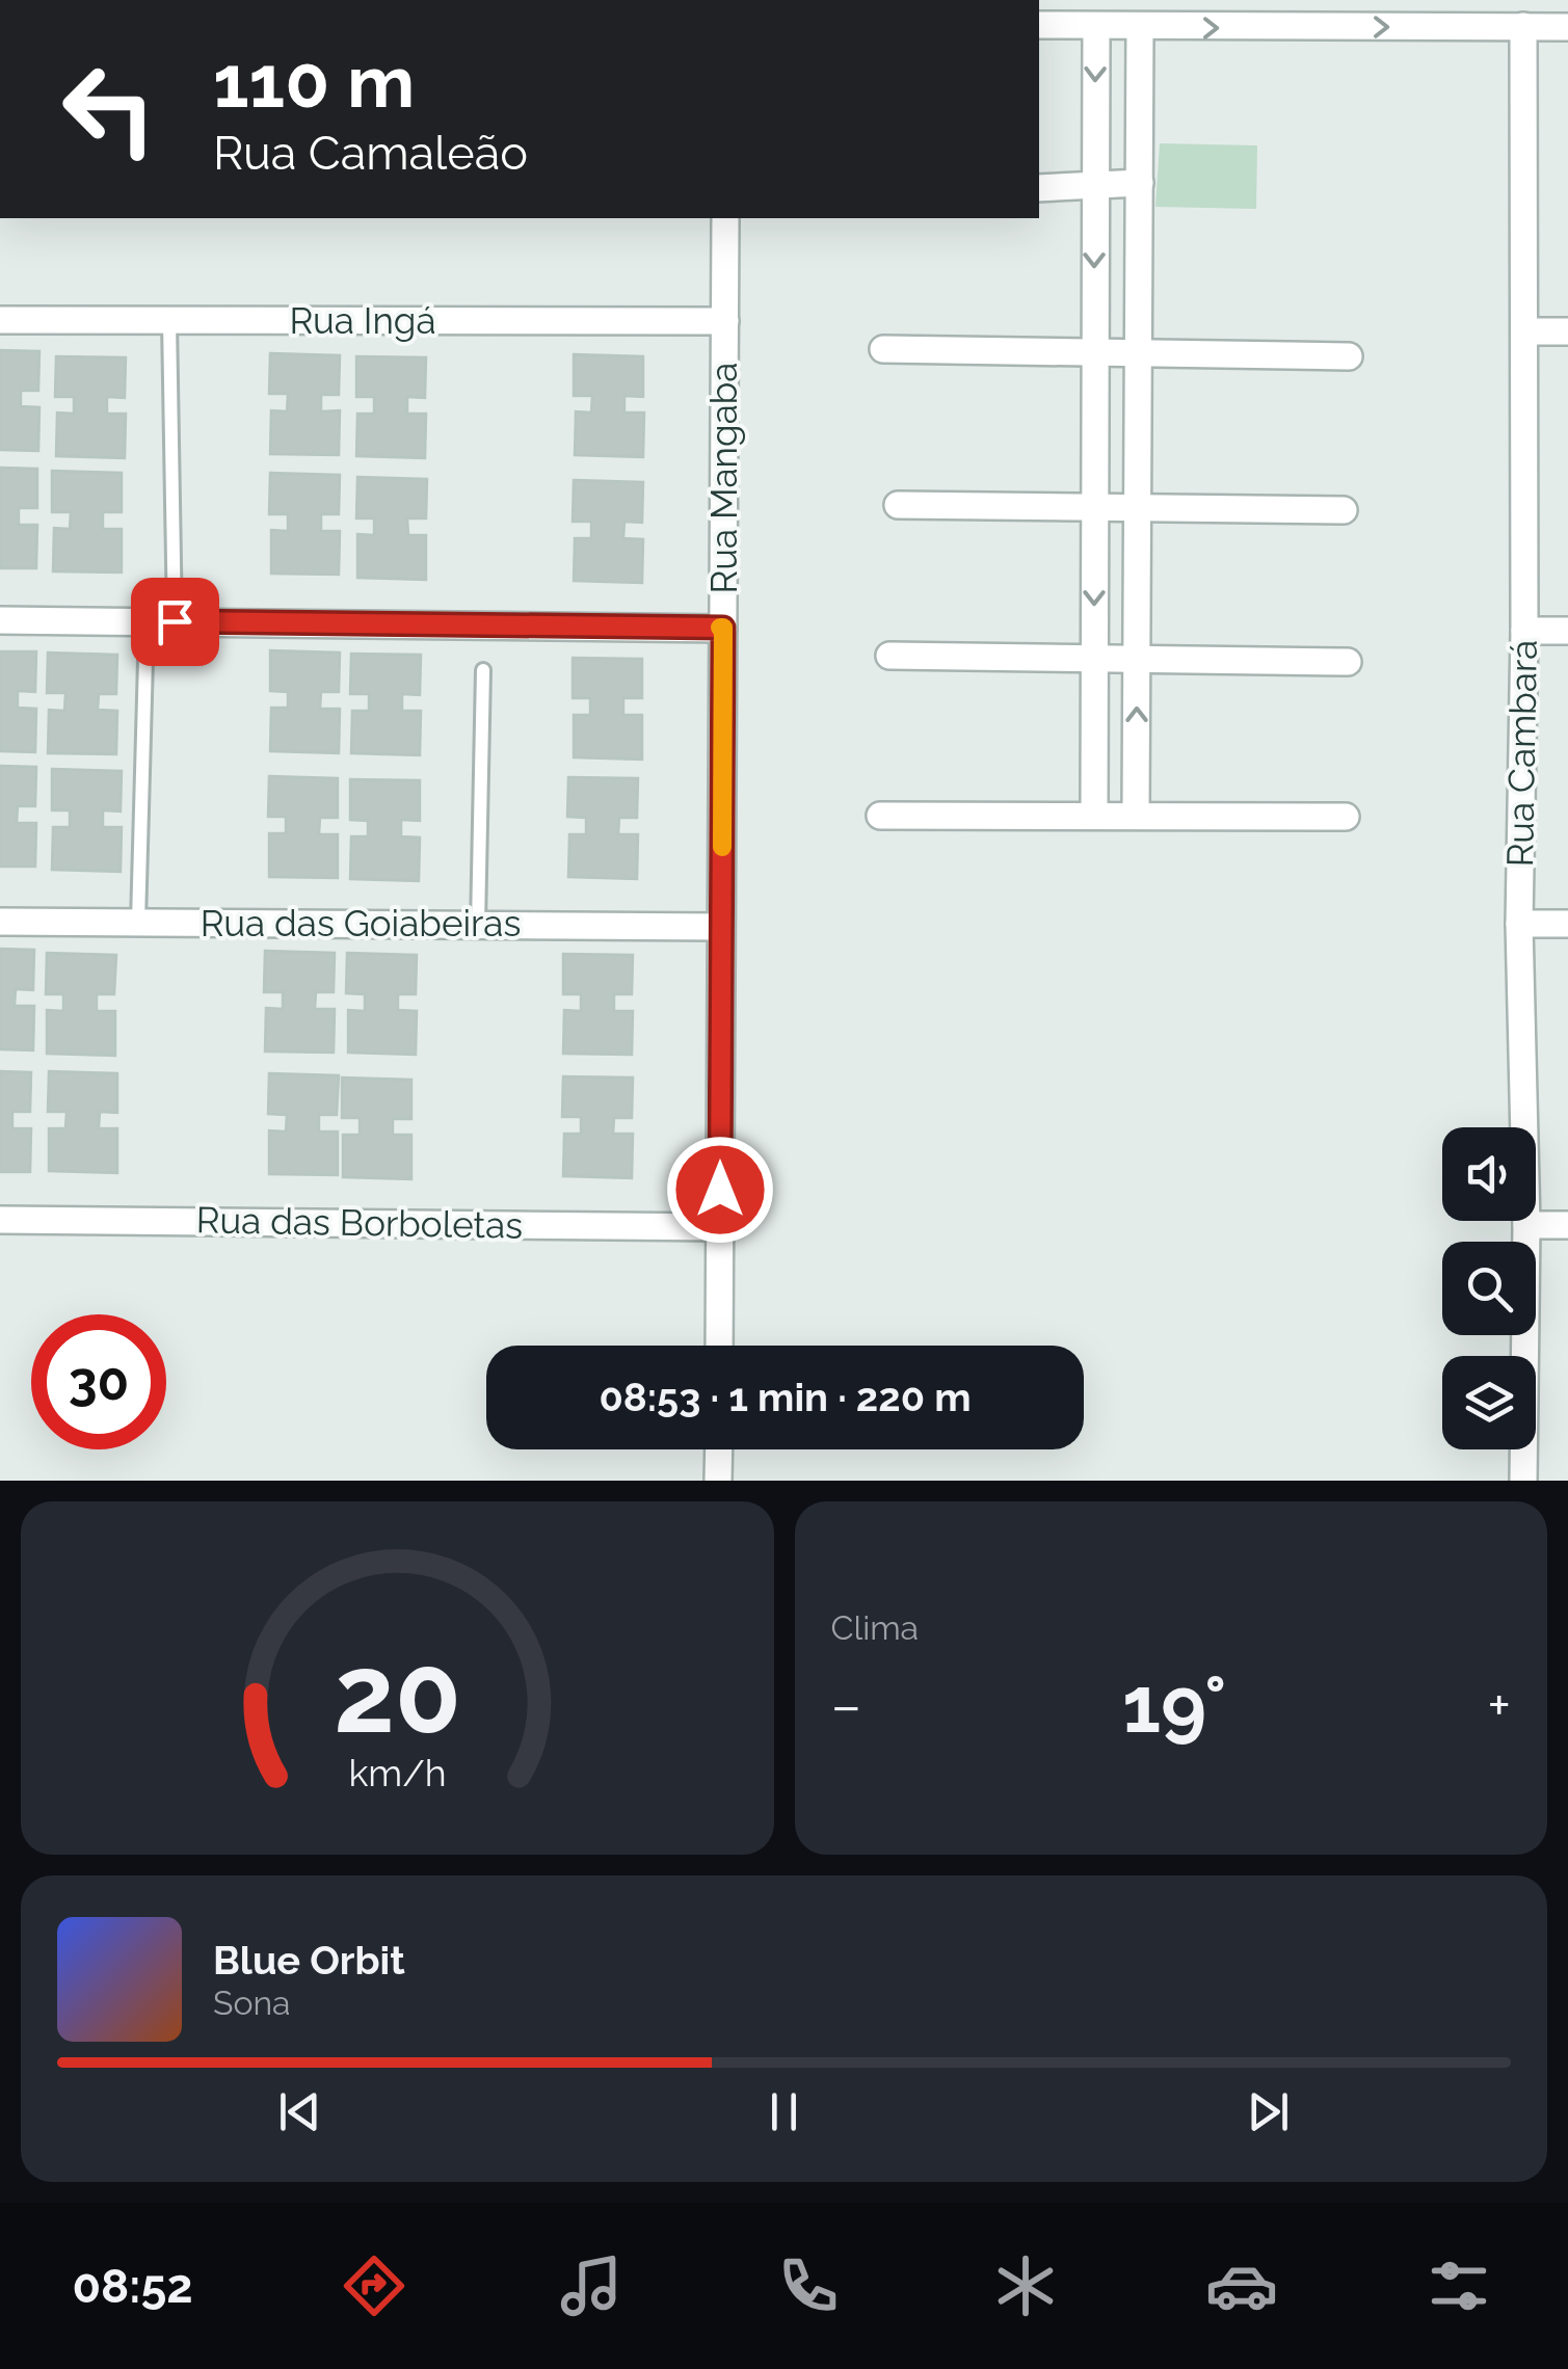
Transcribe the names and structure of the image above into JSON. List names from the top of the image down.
{
  "streets": {
    "street": [
      "Rua Ingá",
      "Rua Mangaba",
      "Rua Cambará",
      "Rua das Goiabeiras",
      "Rua das Borboletas"
    ]
  },
  "crossings": [
    ["Rua Ingá", "Rua Mangaba"],
    ["Rua Mangaba", "Rua das Goiabeiras"],
    ["Rua Mangaba", "Rua das Borboletas"]
  ],
  "page": {
    "turn": ["110 m", "Rua Camaleão"],
    "limit": "30",
    "trip": "08:53 · 1 min · 220 m",
    "tile": "Clima",
    "heat": ["−", "19°", "+"],
    "song": ["Blue Orbit", "Sona"],
    "tabs": "08:52",
    "gauge": ["20", "km/h"]
  }
}
